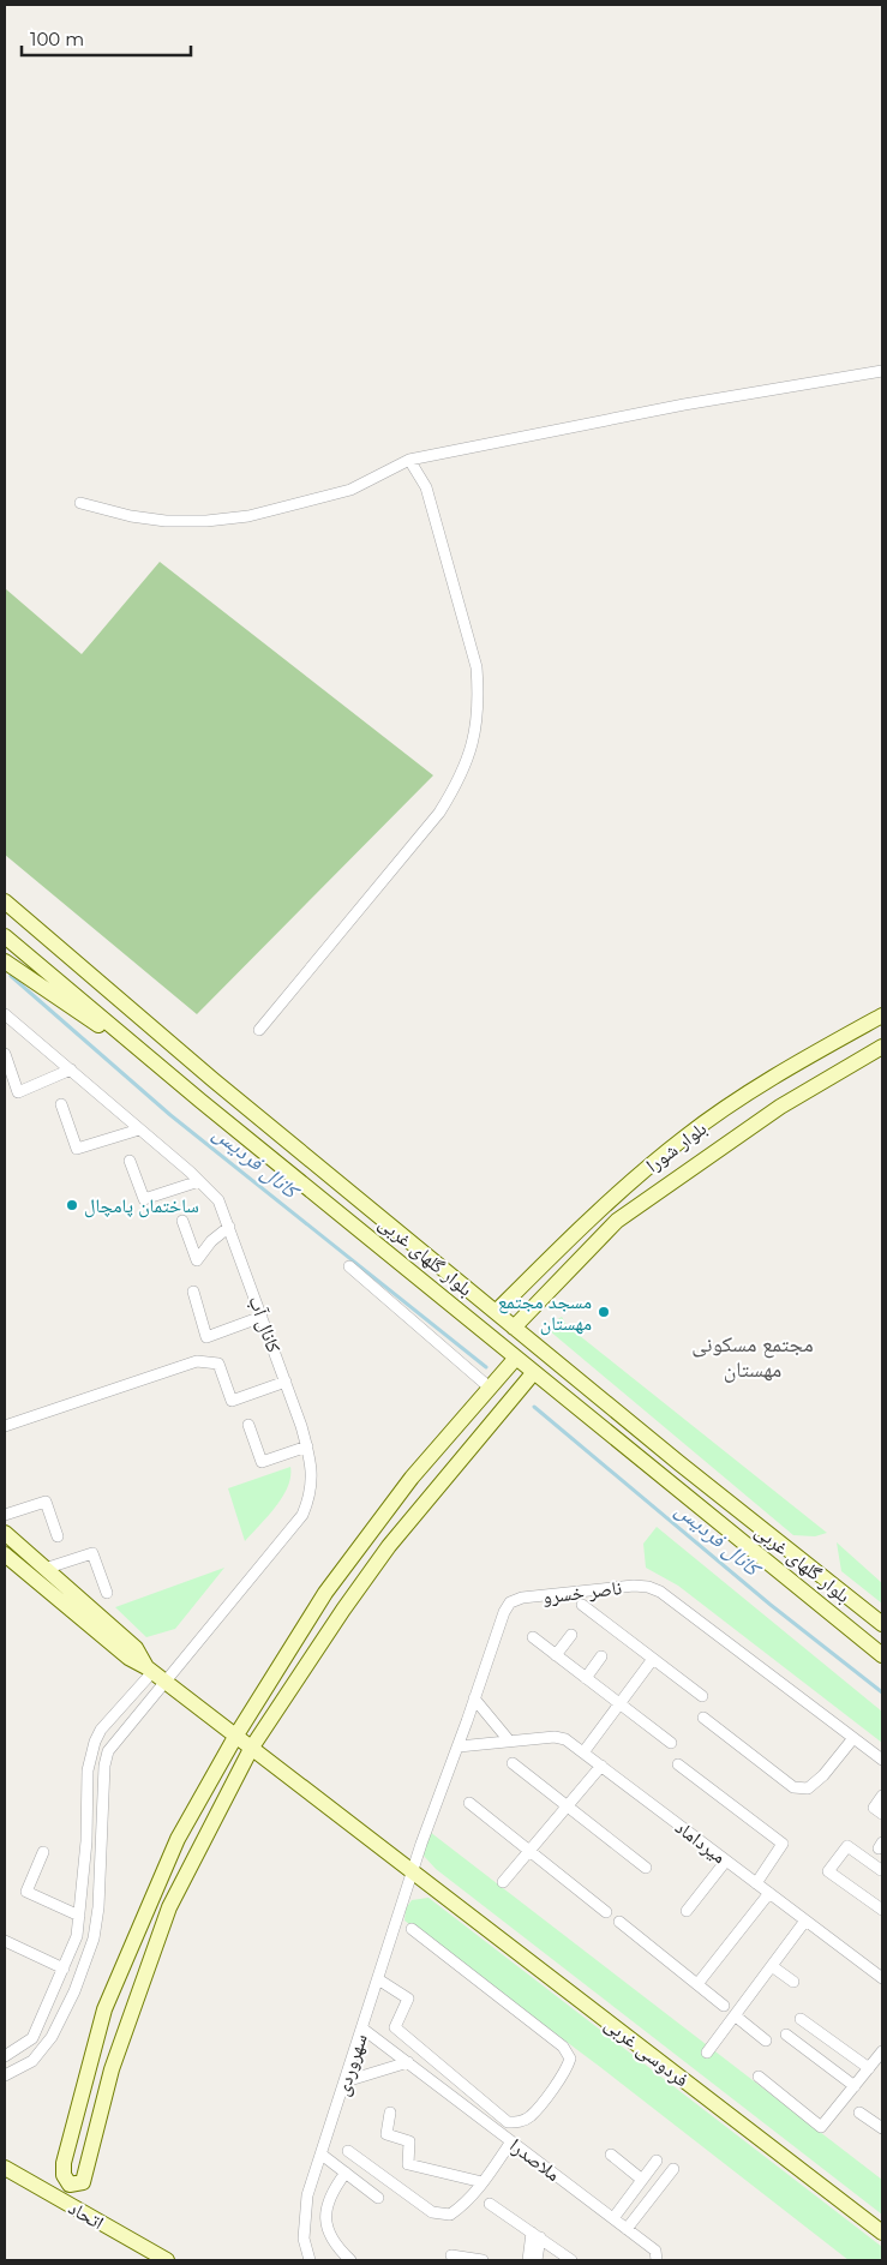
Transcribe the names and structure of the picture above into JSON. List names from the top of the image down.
{
  "streets": {
    "main road": [
      "بلوار شورا",
      "بلوار گلهای غربی",
      "فردوسی غربی",
      "اتحاد"
    ],
    "street": [
      "کانال آب",
      "ناصر خسرو",
      "میرداماد",
      "سهروردی",
      "ملاصدرا"
    ]
  },
  "crossings": [
    ["بلوار شورا", "بلوار گلهای غربی"],
    ["کانال آب", "فردوسی غربی"],
    ["ناصر خسرو", "میرداماد"],
    ["ناصر خسرو", "فردوسی غربی"],
    ["ناصر خسرو", "سهروردی"],
    ["فردوسی غربی", "سهروردی"],
    ["سهروردی", "ملاصدرا"]
  ],
  "districts": ["مجتمع مسکونی مهستان"],
  "water": ["کانال فردیس"],
  "places": ["ساختمان پامچال", "مسجد مجتمع مهستان"],
  "scale_bar": "100 m"
}
